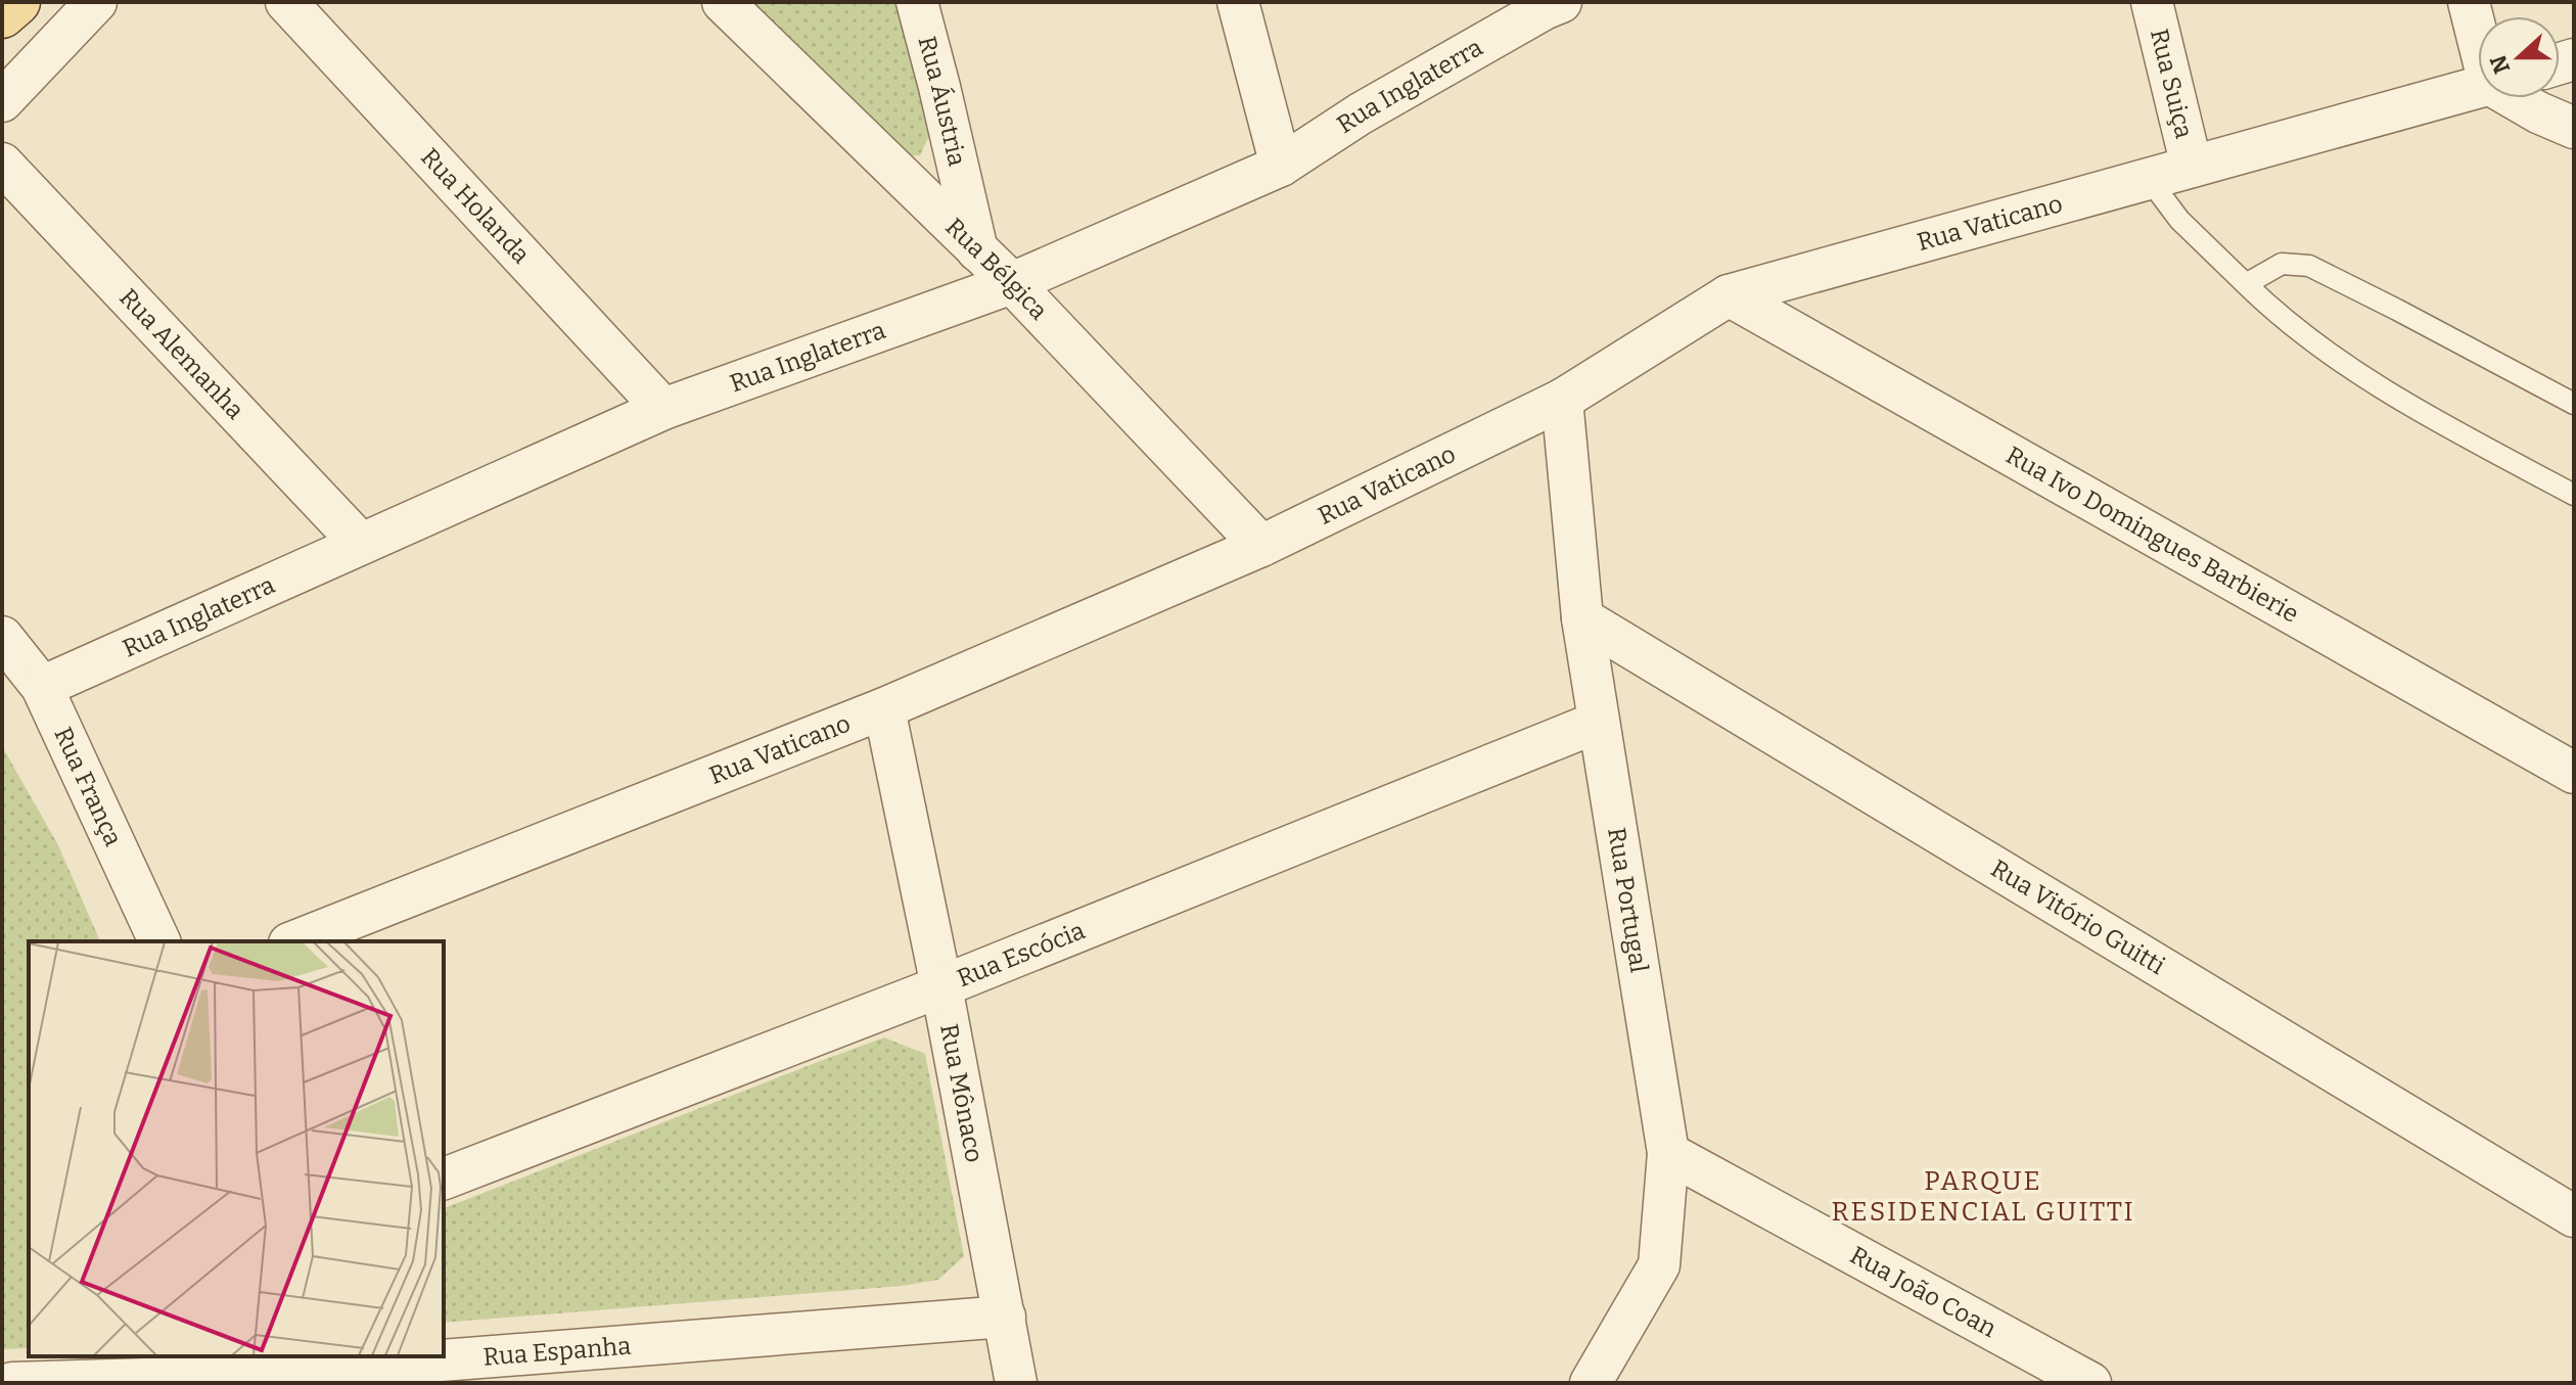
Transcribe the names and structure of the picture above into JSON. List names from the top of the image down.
{
  "streets": {
    "street": [
      "Rua Suiça",
      "Rua Inglaterra",
      "Rua Áustria",
      "Rua Holanda",
      "Rua Vaticano",
      "Rua Bélgica",
      "Rua Alemanha",
      "Rua Ivo Domingues Barbierie",
      "Rua França",
      "Rua Portugal",
      "Rua Vitório Guitti",
      "Rua Escócia",
      "Rua Mônaco",
      "Rua João Coan",
      "Rua Espanha"
    ]
  },
  "crossings": [
    ["Rua Suiça", "Rua Vaticano"],
    ["Rua Inglaterra", "Rua Holanda"],
    ["Rua Inglaterra", "Rua Bélgica"],
    ["Rua Inglaterra", "Rua Alemanha"],
    ["Rua Inglaterra", "Rua França"],
    ["Rua Áustria", "Rua Bélgica"],
    ["Rua Vaticano", "Rua Bélgica"],
    ["Rua Vaticano", "Rua Ivo Domingues Barbierie"],
    ["Rua Vaticano", "Rua Portugal"],
    ["Rua Vaticano", "Rua Mônaco"],
    ["Rua Portugal", "Rua Vitório Guitti"],
    ["Rua Portugal", "Rua Escócia"],
    ["Rua Portugal", "Rua João Coan"],
    ["Rua Escócia", "Rua Mônaco"],
    ["Rua Mônaco", "Rua Espanha"]
  ],
  "districts": ["PARQUE RESIDENCIAL GUITTI"],
  "north": "left"
}
